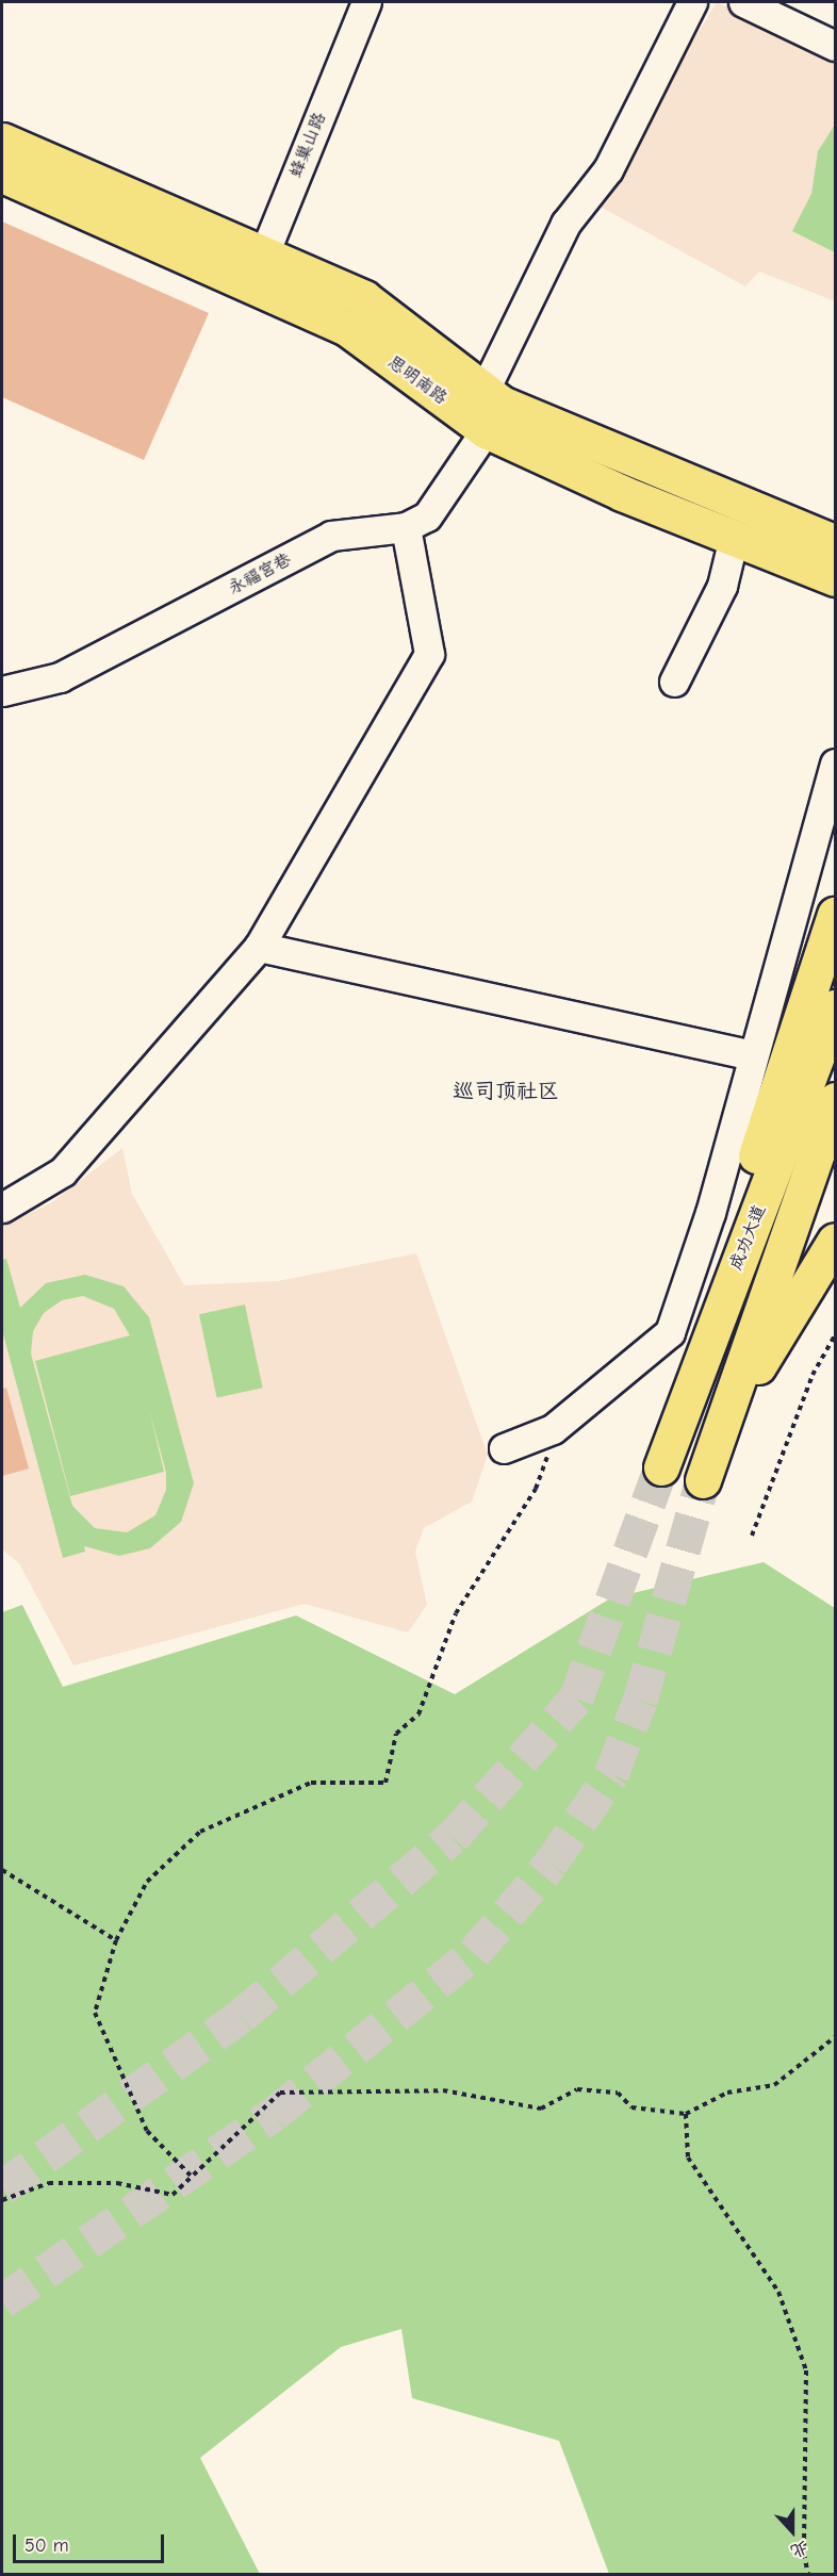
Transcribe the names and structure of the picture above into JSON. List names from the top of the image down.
{
  "streets": {
    "main road": ["思明南路", "成功大道"],
    "street": ["蜂巢山路", "永福宫巷"]
  },
  "crossings": [
    ["蜂巢山路", "思明南路"],
    ["思明南路", "永福宫巷"]
  ],
  "districts": ["巡司顶社区"],
  "scale_bar": "50 m",
  "north": "bottom"
}
